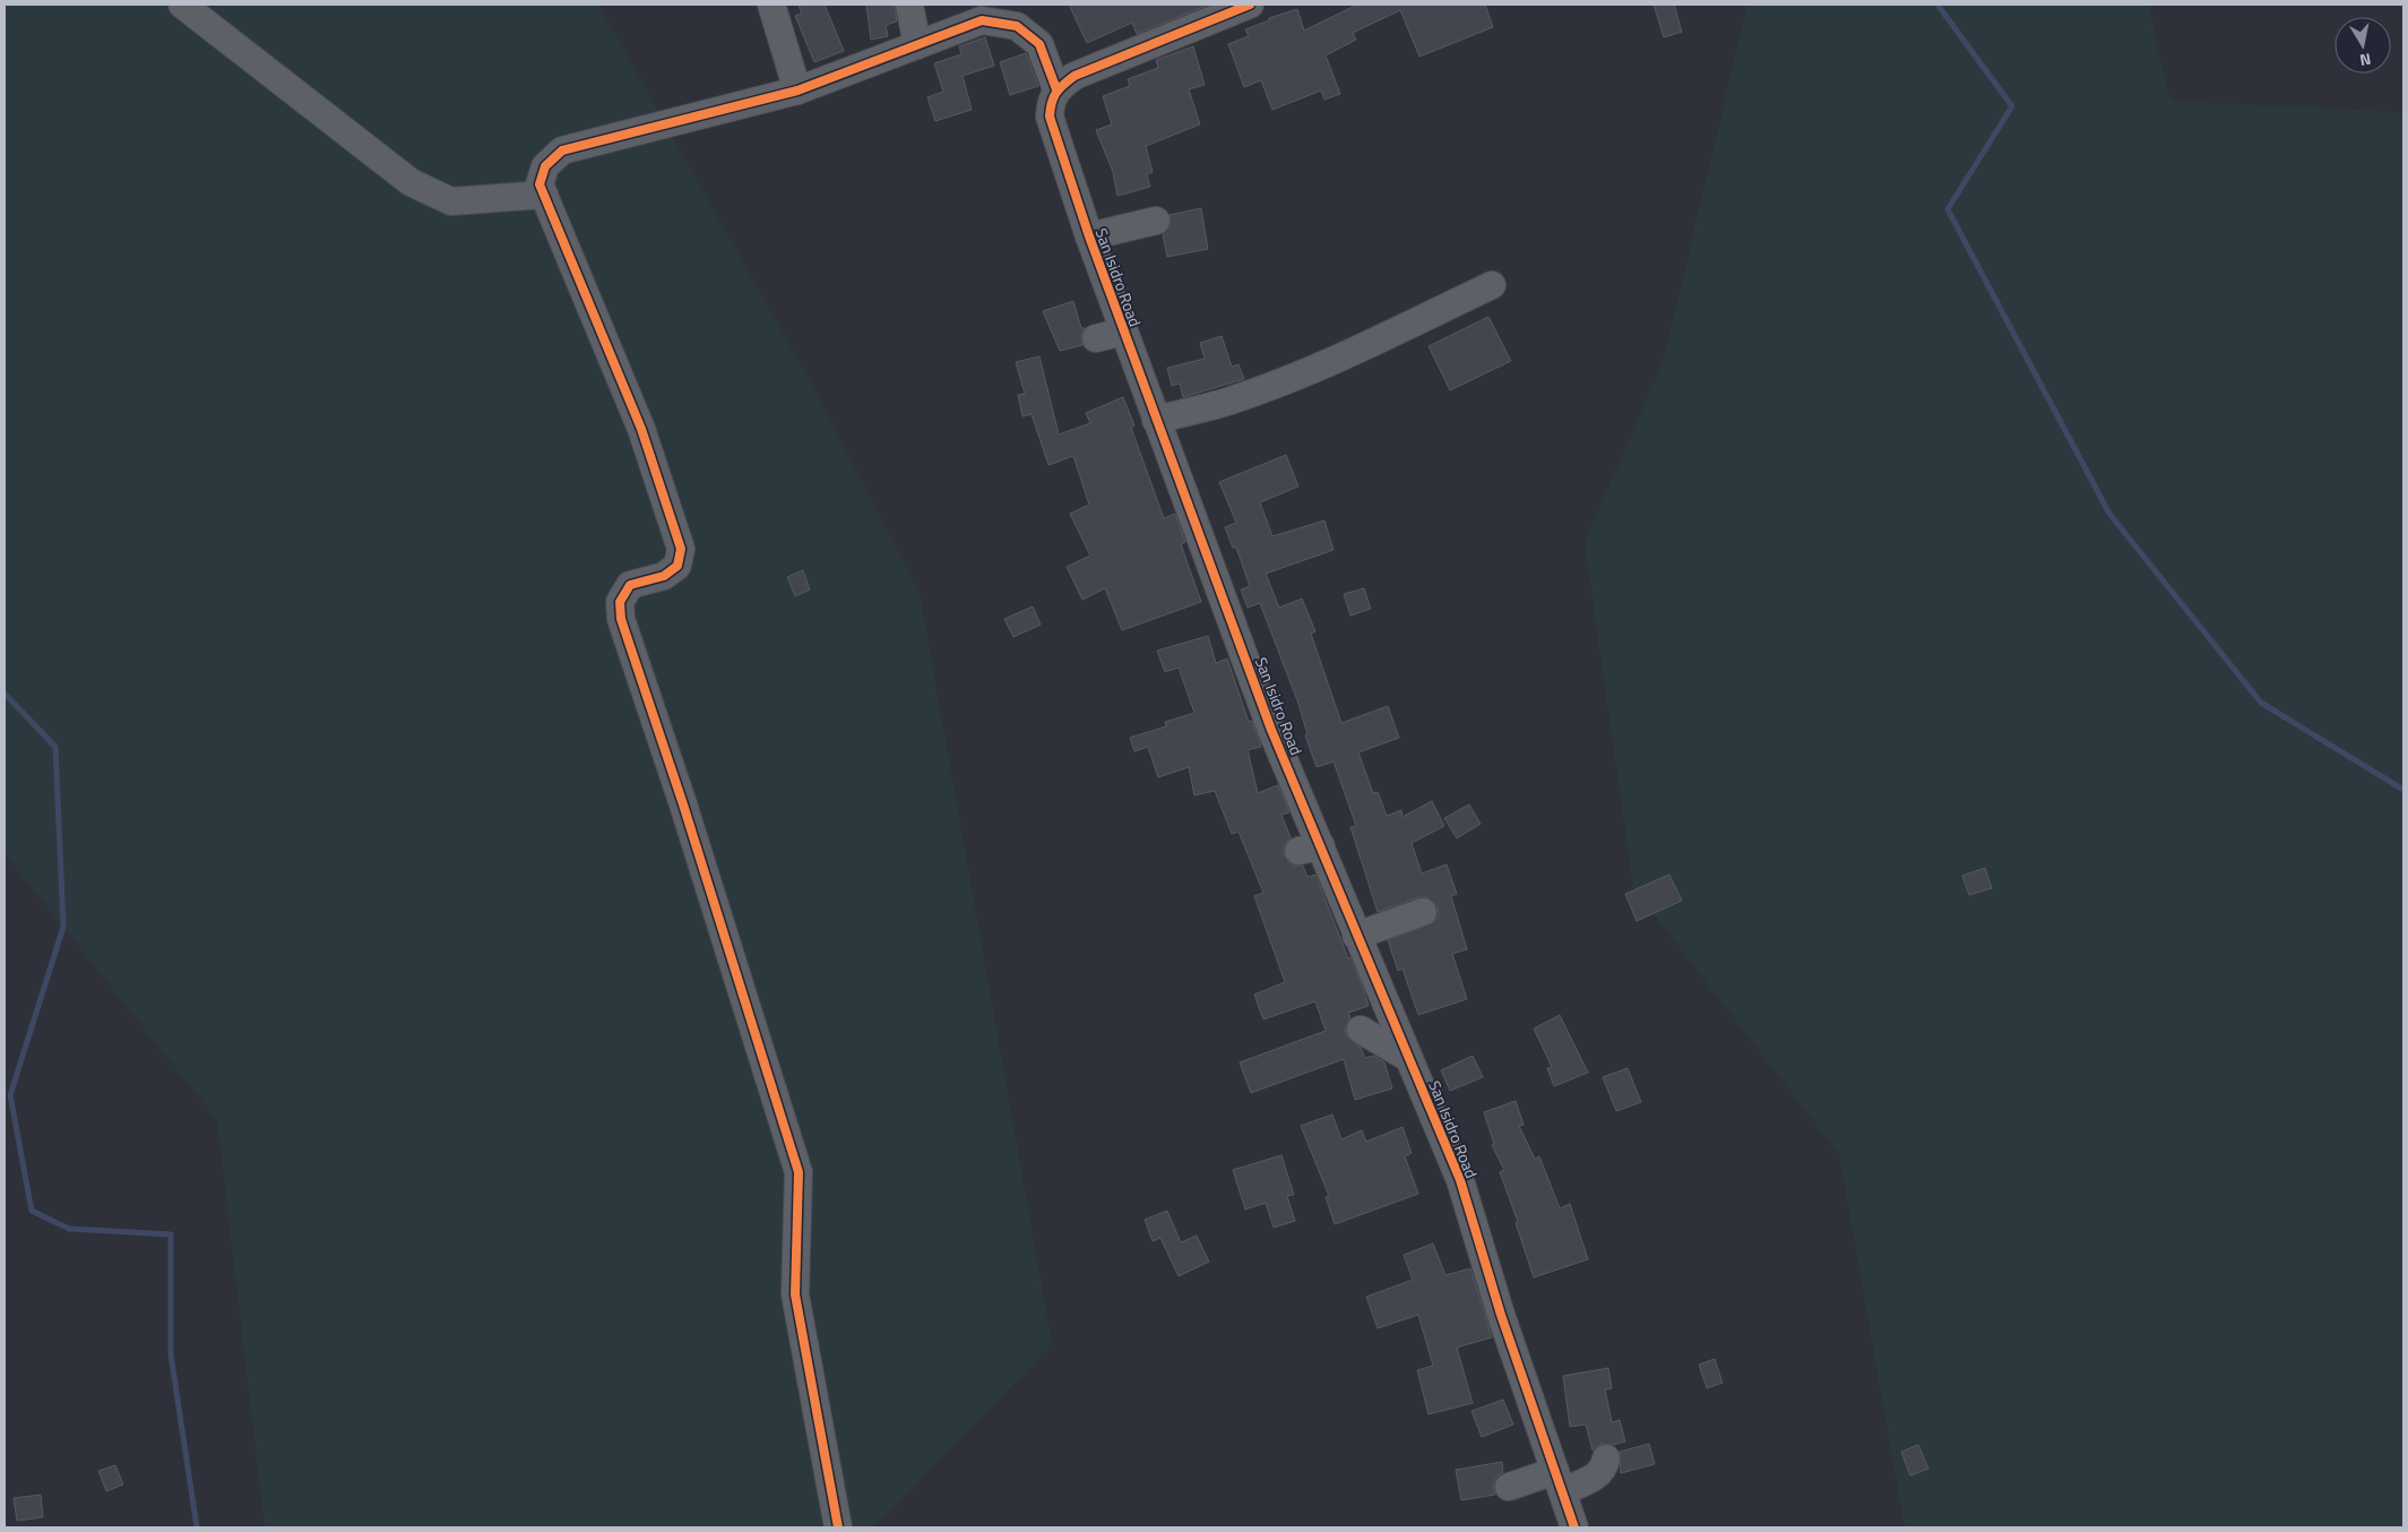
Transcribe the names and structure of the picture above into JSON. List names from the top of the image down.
{
  "streets": {
    "street": ["San Isidro Road"]
  },
  "north": "bottom"
}
